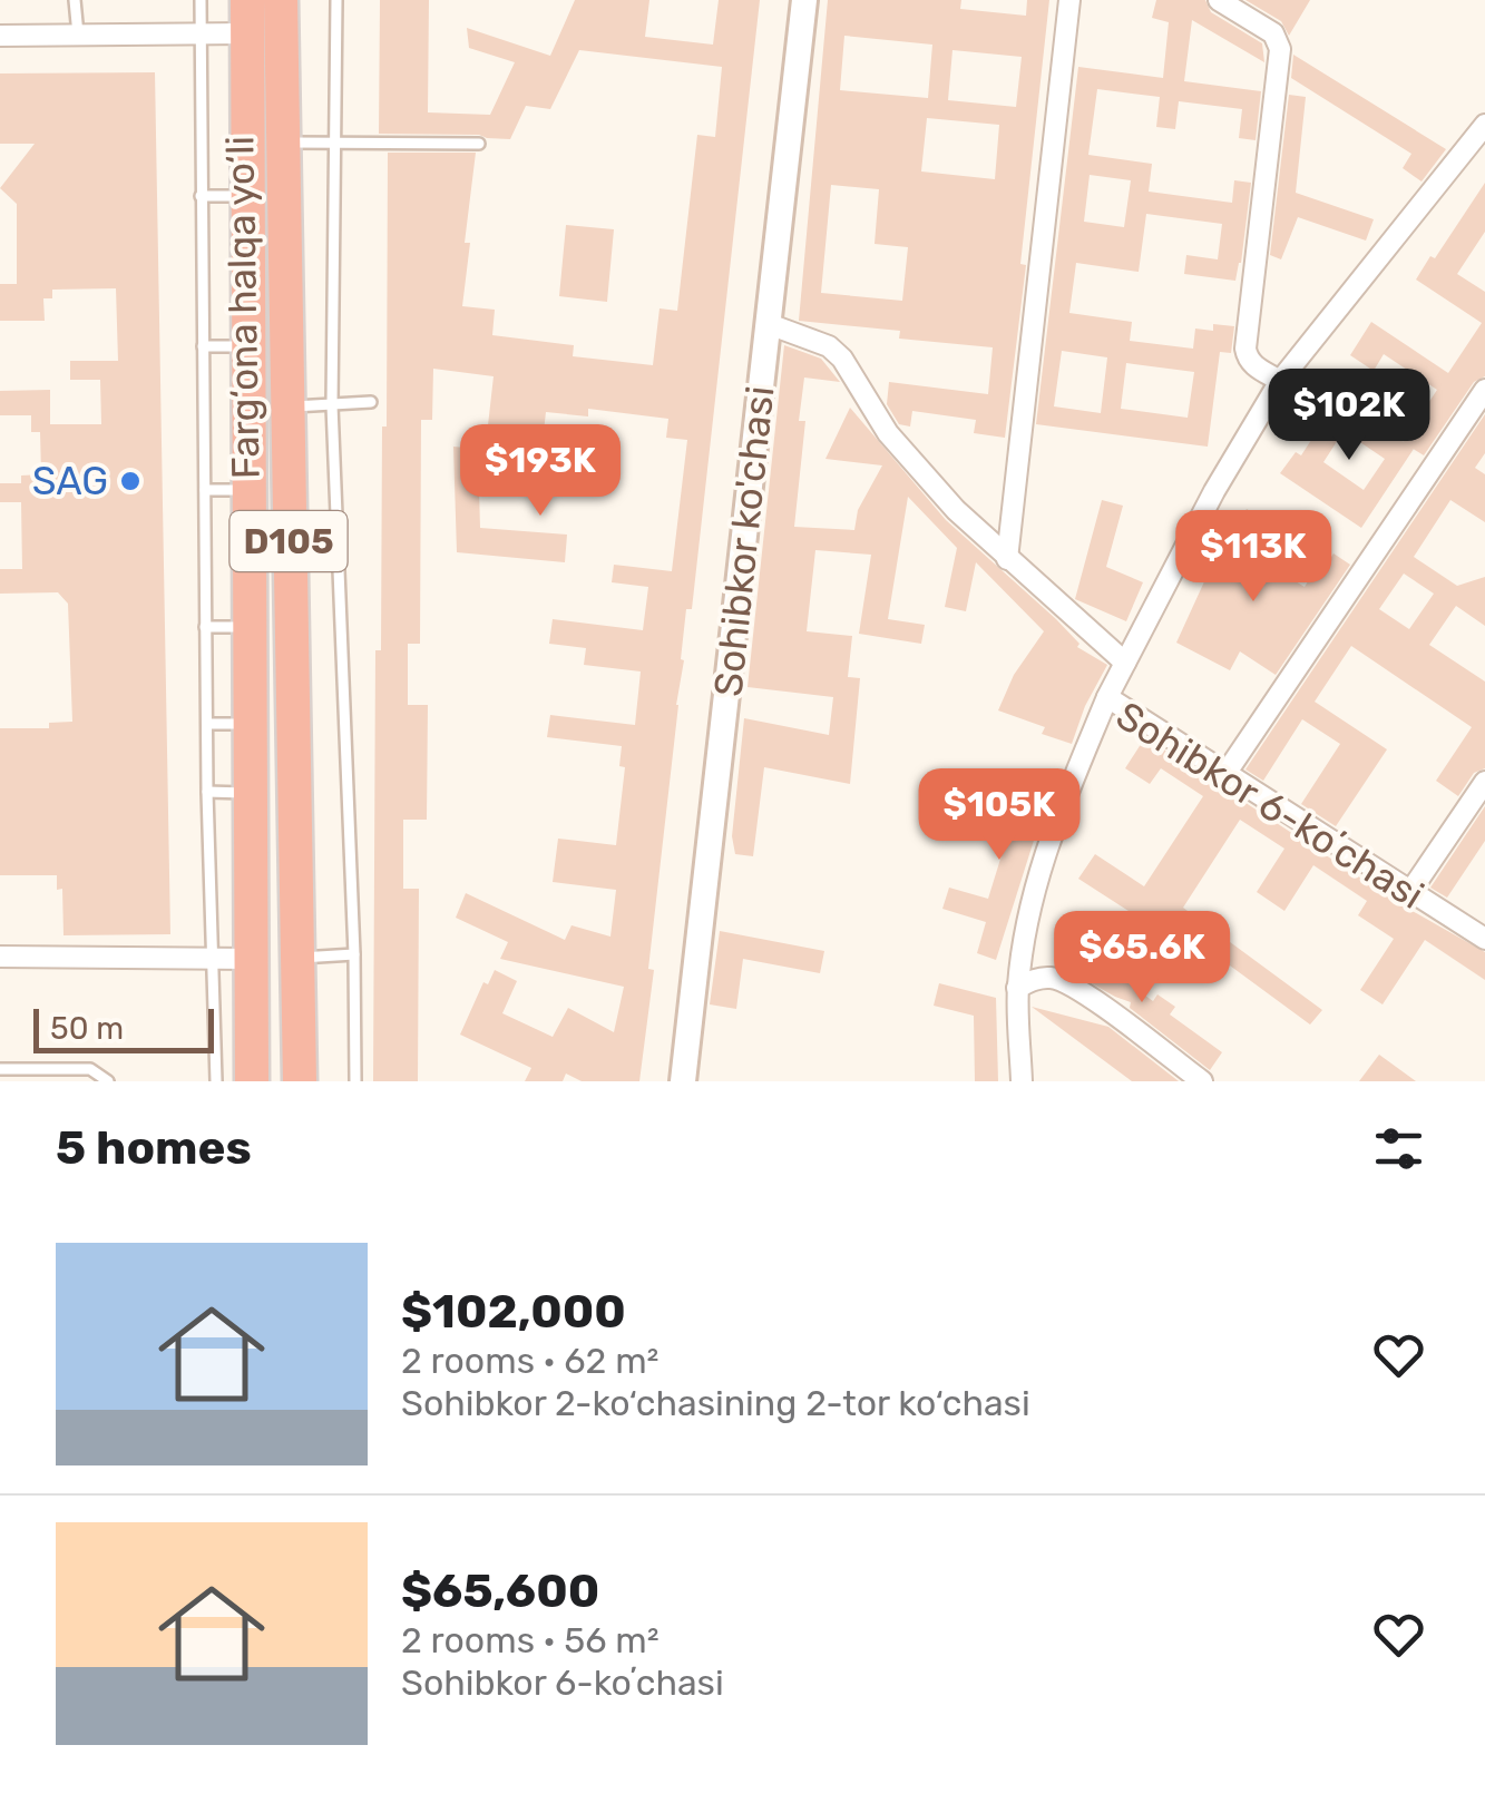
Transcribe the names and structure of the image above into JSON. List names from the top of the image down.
{
  "streets": {
    "highway": ["Farg‘ona halqa yo‘li", "D105"],
    "street": ["Sohibkor ko'chasi", "Sohibkor 6-koʼchasi"]
  },
  "places": ["SAG"],
  "scale_bar": "50 m",
  "page": {
    "price": [
      "$102K",
      "$193K",
      "$113K",
      "$105K",
      "$65.6K"
    ],
    "scale": "50 m",
    "heading": "5 homes",
    "list": [
      {
        "name": "$102,000",
        "note": "2 rooms · 62 m² · Sohibkor 2-ko‘chasining 2-tor ko‘chasi"
      },
      {
        "name": "$65,600",
        "note": "2 rooms · 56 m² · Sohibkor 6-koʼchasi"
      }
    ]
  }
}
